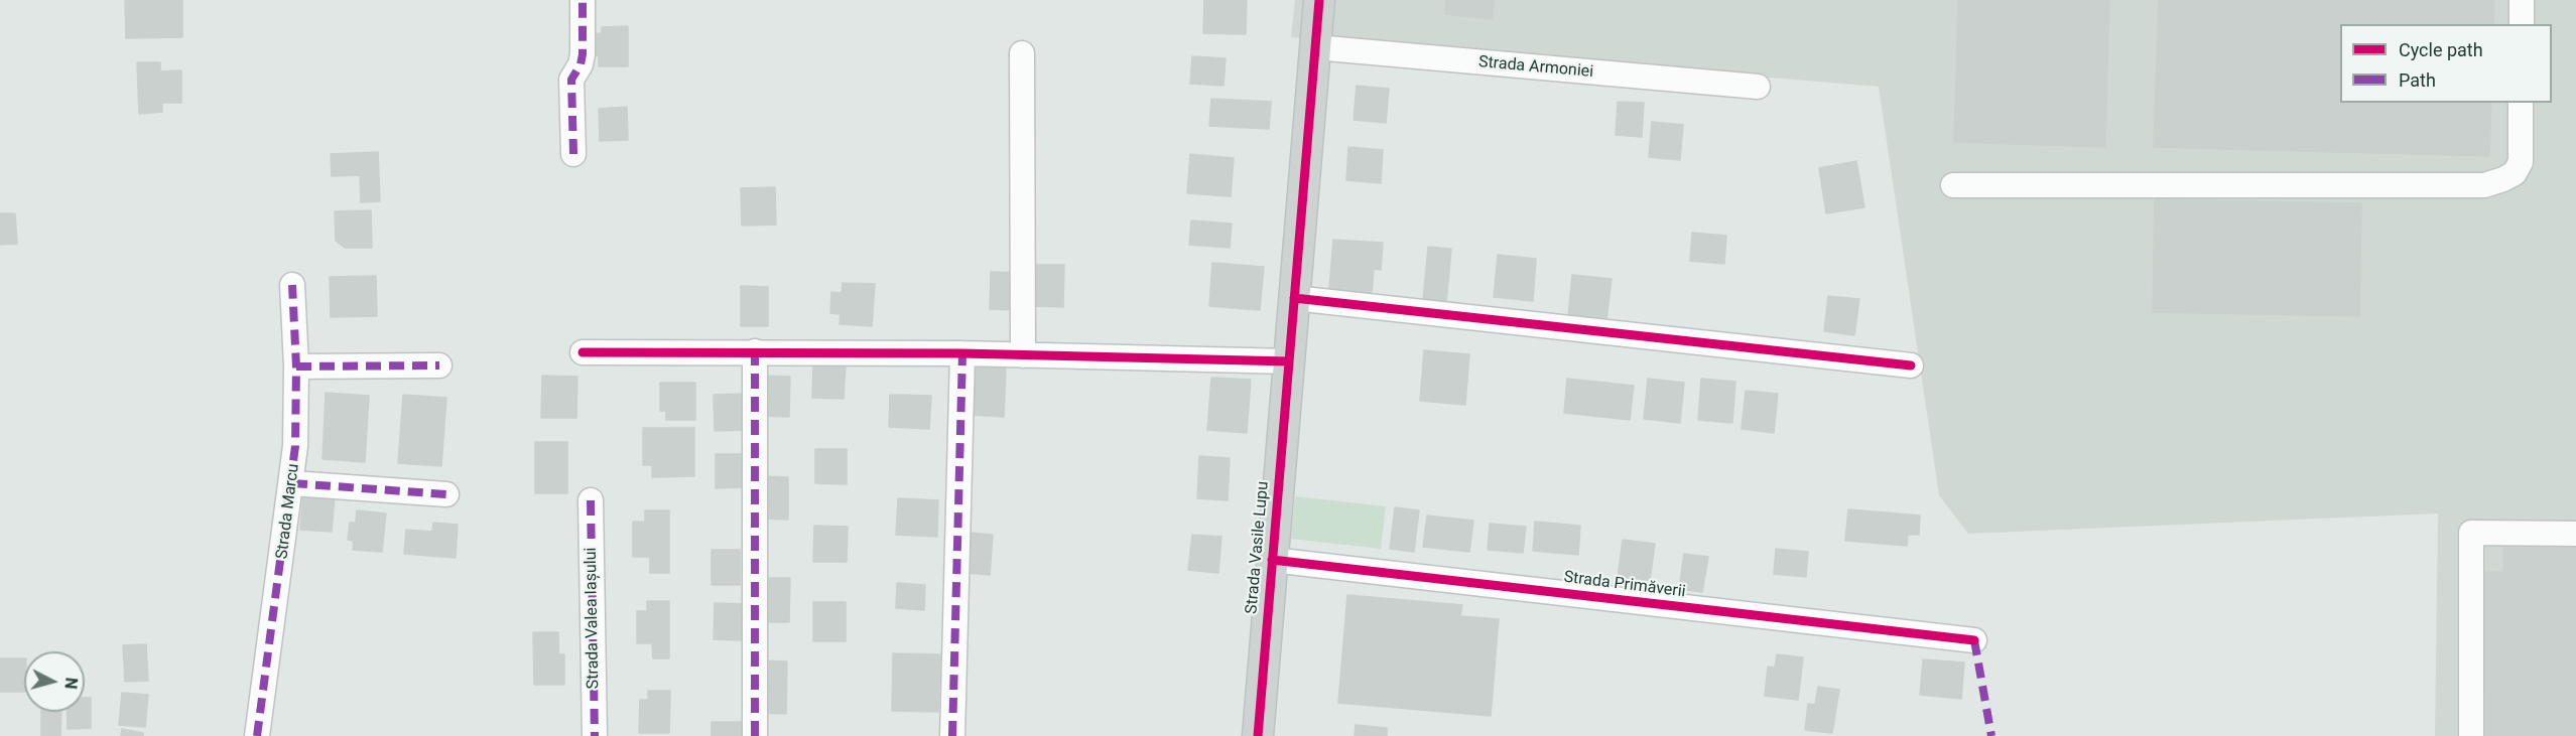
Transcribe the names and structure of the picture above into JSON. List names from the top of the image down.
{
  "streets": {
    "main road": ["Strada Vasile Lupu"],
    "street": [
      "Strada Armoniei",
      "Strada Marcu",
      "Strada Primăverii",
      "Strada Valea Iașului"
    ]
  },
  "crossings": [
    ["Strada Armoniei", "Strada Vasile Lupu"],
    ["Strada Vasile Lupu", "Strada Primăverii"]
  ],
  "legend": ["Cycle path", "Path"],
  "north": "right"
}
